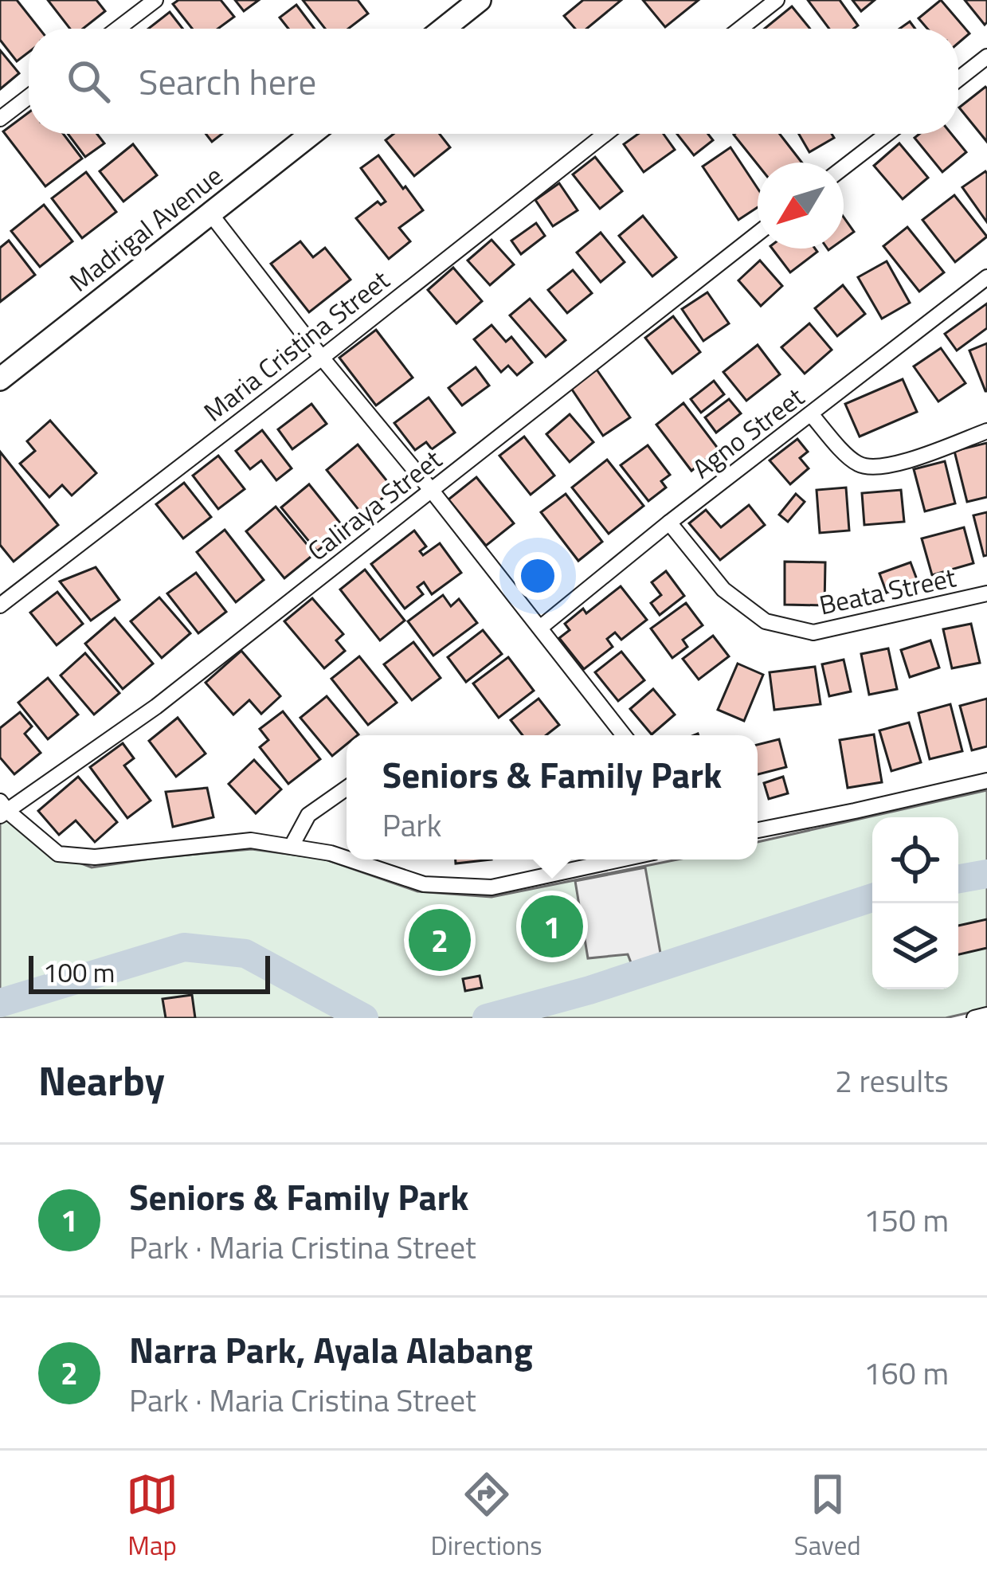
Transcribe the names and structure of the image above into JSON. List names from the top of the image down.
{
  "streets": {
    "street": [
      "Madrigal Avenue",
      "Maria Cristina Street",
      "Agno Street",
      "Caliraya Street",
      "Beata Street"
    ]
  },
  "crossings": [
    ["Agno Street", "Beata Street"]
  ],
  "scale_bar": "100 m",
  "north": "bottom left",
  "page": {
    "search": "Search here",
    "popup": ["Seniors & Family Park", "Park"],
    "pins": ["1", "2"],
    "scale": "100 m",
    "heading": ["Nearby", "2 results"],
    "list": [
      {
        "mark": "1",
        "name": "Seniors & Family Park",
        "note": "Park · Maria Cristina Street",
        "value": "150 m"
      },
      {
        "mark": "2",
        "name": "Narra Park, Ayala Alabang",
        "note": "Park · Maria Cristina Street",
        "value": "160 m"
      }
    ],
    "nav": ["Map", "Directions", "Saved"]
  }
}
